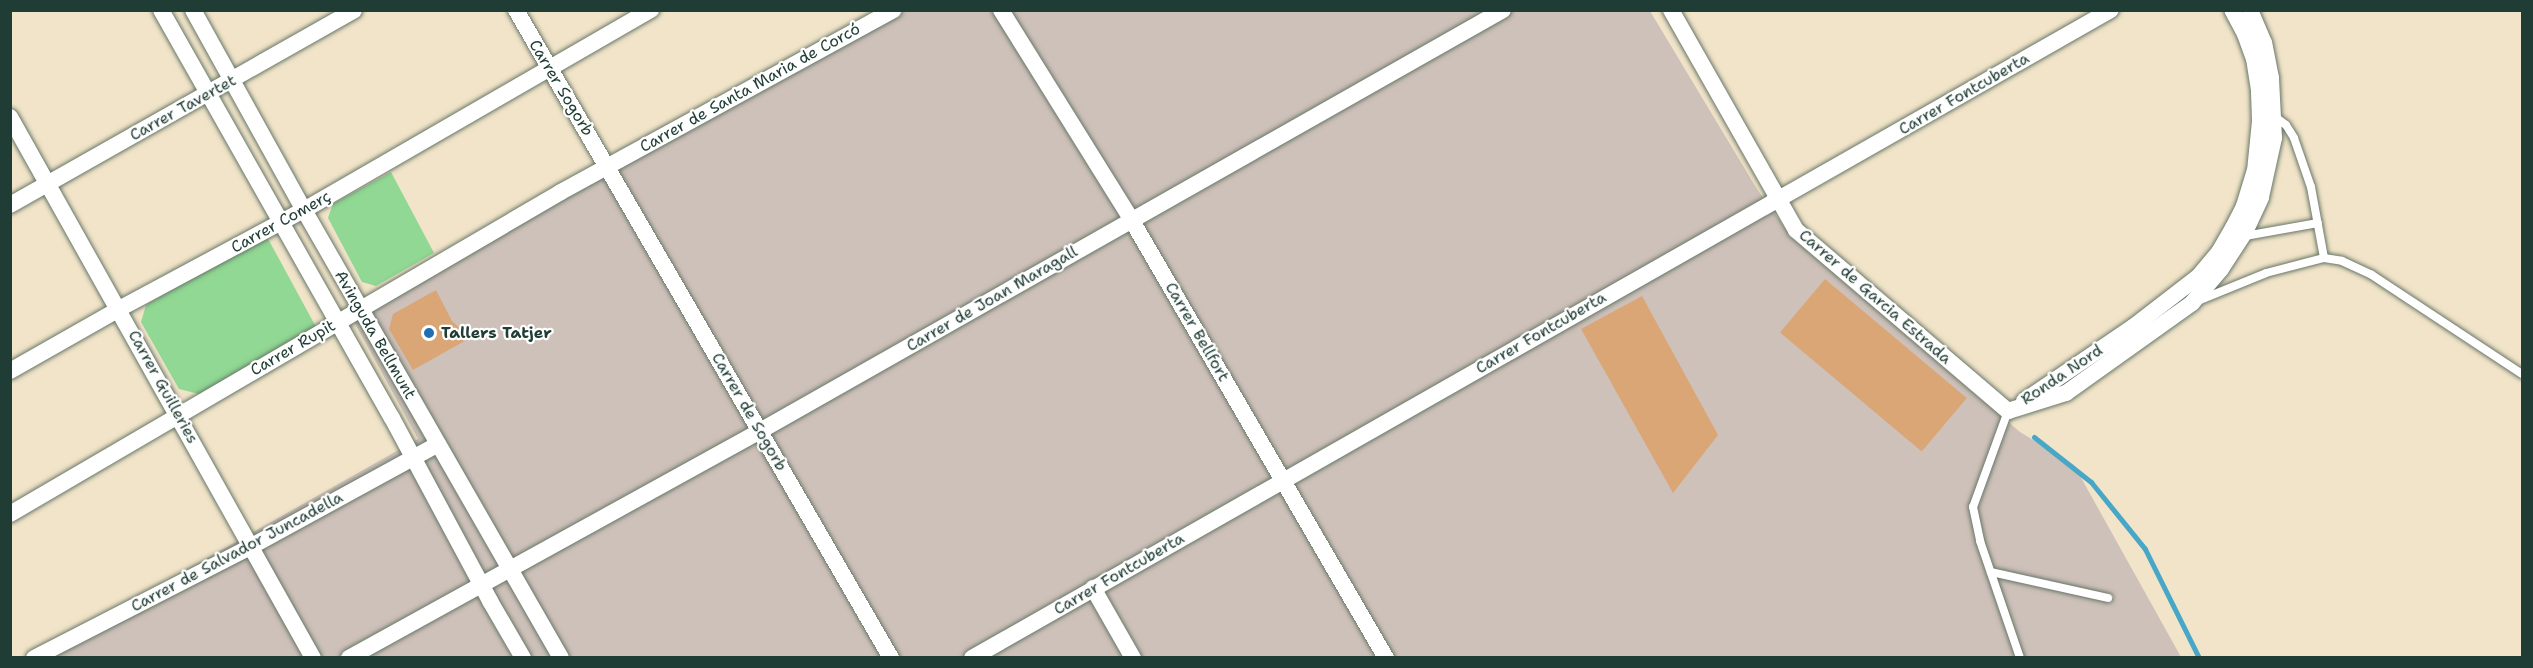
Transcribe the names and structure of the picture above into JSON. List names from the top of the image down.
{
  "streets": {
    "street": [
      "Carrer Sogorb",
      "Carrer de Santa Maria de Corcó",
      "Carrer Fontcuberta",
      "Carrer Tavertet",
      "Carrer Comerç",
      "Carrer de Garcia Estrada",
      "Carrer de Joan Maragall",
      "Carrer Bellfort",
      "Avinguda Bellmunt",
      "Carrer Rupit",
      "Ronda Nord",
      "Carrer Guilleries",
      "Carrer de Sogorb",
      "Carrer de Salvador Juncadella"
    ]
  },
  "crossings": [
    ["Carrer Sogorb", "Carrer de Santa Maria de Corcó"],
    ["Carrer Sogorb", "Carrer Comerç"],
    ["Carrer Sogorb", "Carrer Rupit"],
    ["Carrer Sogorb", "Carrer de Sogorb"],
    ["Carrer de Santa Maria de Corcó", "Carrer Rupit"],
    ["Carrer de Santa Maria de Corcó", "Carrer de Sogorb"],
    ["Carrer Fontcuberta", "Carrer de Garcia Estrada"],
    ["Carrer Fontcuberta", "Carrer Bellfort"],
    ["Carrer Tavertet", "Avinguda Bellmunt"],
    ["Carrer Tavertet", "Carrer Guilleries"],
    ["Carrer Comerç", "Avinguda Bellmunt"],
    ["Carrer Comerç", "Carrer Guilleries"],
    ["Carrer de Garcia Estrada", "Ronda Nord"],
    ["Carrer de Joan Maragall", "Carrer Bellfort"],
    ["Carrer de Joan Maragall", "Avinguda Bellmunt"],
    ["Carrer de Joan Maragall", "Carrer de Sogorb"],
    ["Avinguda Bellmunt", "Carrer Rupit"],
    ["Avinguda Bellmunt", "Carrer de Salvador Juncadella"],
    ["Carrer Rupit", "Carrer Guilleries"],
    ["Carrer Rupit", "Carrer de Sogorb"],
    ["Carrer Guilleries", "Carrer de Salvador Juncadella"]
  ],
  "places": ["Tallers Tatjer"]
}
